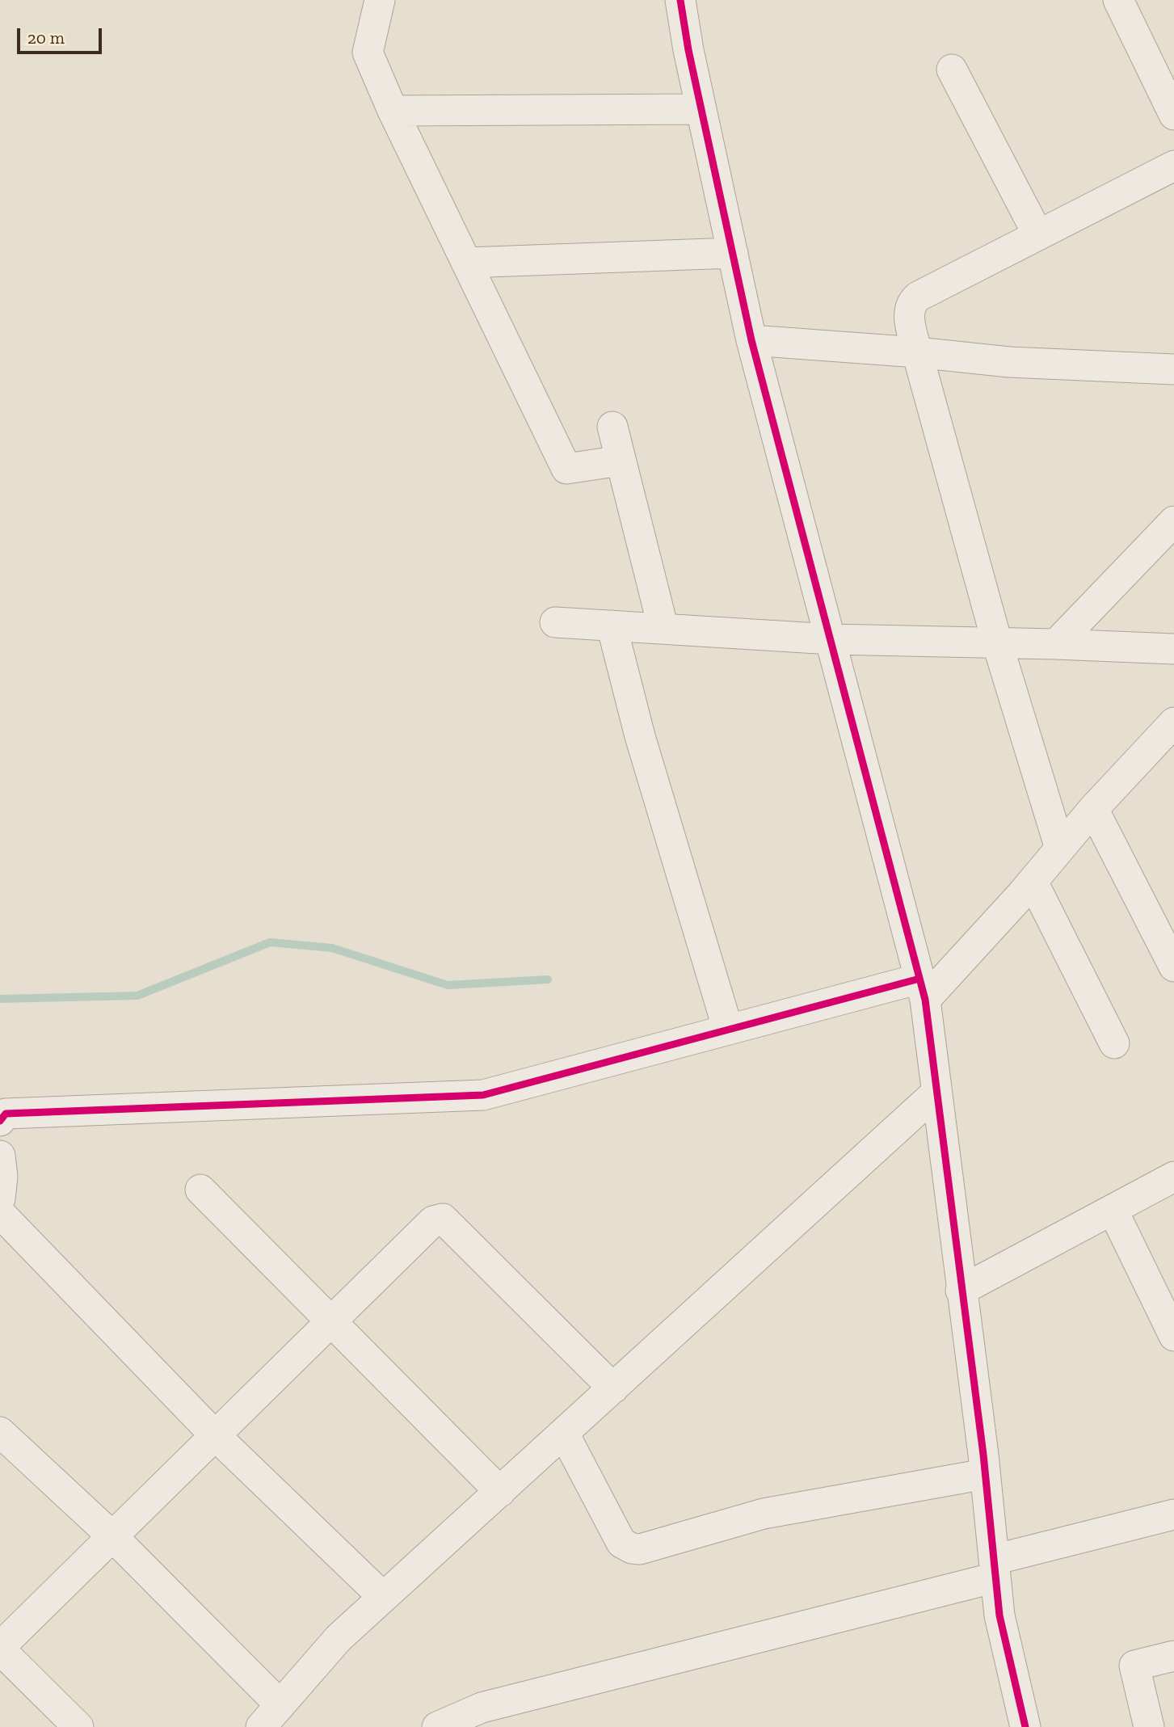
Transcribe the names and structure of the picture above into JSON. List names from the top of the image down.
{
  "scale_bar": "20 m"
}
